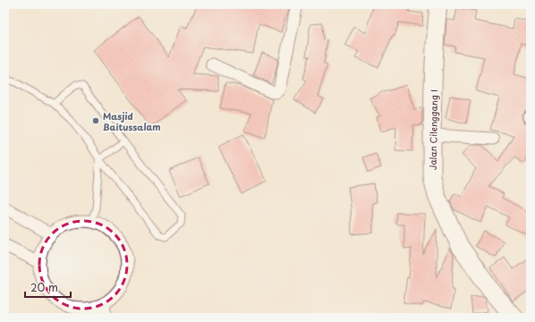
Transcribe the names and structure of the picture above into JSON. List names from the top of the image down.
{
  "streets": {
    "street": ["Jalan Cilenggang I"]
  },
  "places": ["Masjid Baitussalam"],
  "scale_bar": "20 m"
}
